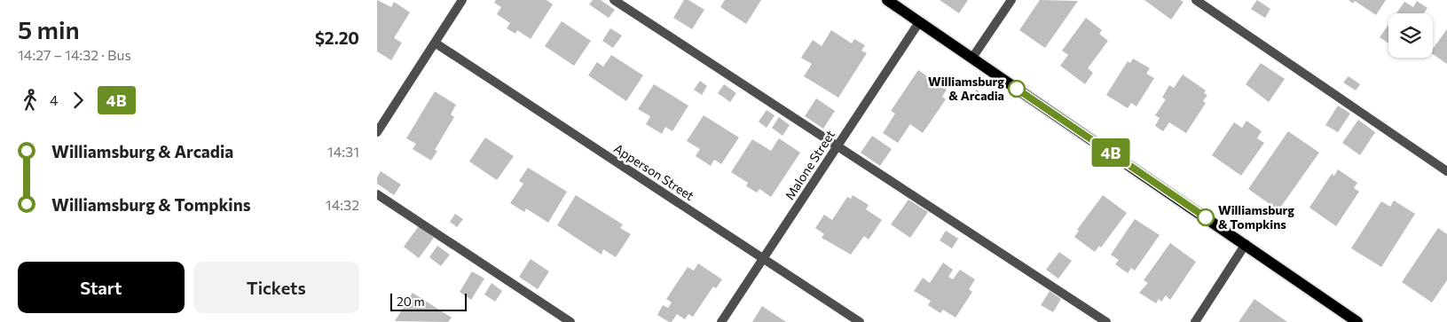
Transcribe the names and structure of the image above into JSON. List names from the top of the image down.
{
  "streets": {
    "street": ["Malone Street", "Apperson Street"]
  },
  "crossings": [
    ["Malone Street", "Apperson Street"]
  ],
  "places": ["Williamsburg & Arcadia", "Williamsburg & Tompkins"],
  "lines": ["bus line 4B"],
  "scale_bar": "20 m",
  "page": {
    "heading": ["5 min", "14:27 – 14:32 · Bus", "$2.20"],
    "on_map": "4B",
    "legs": ["4", "4B"],
    "list": [
      {
        "name": "Williamsburg & Arcadia",
        "value": "14:31"
      },
      {
        "name": "Williamsburg & Tompkins",
        "value": "14:32"
      }
    ],
    "buttons": ["Start", "Tickets"],
    "scale": "20 m"
  }
}
